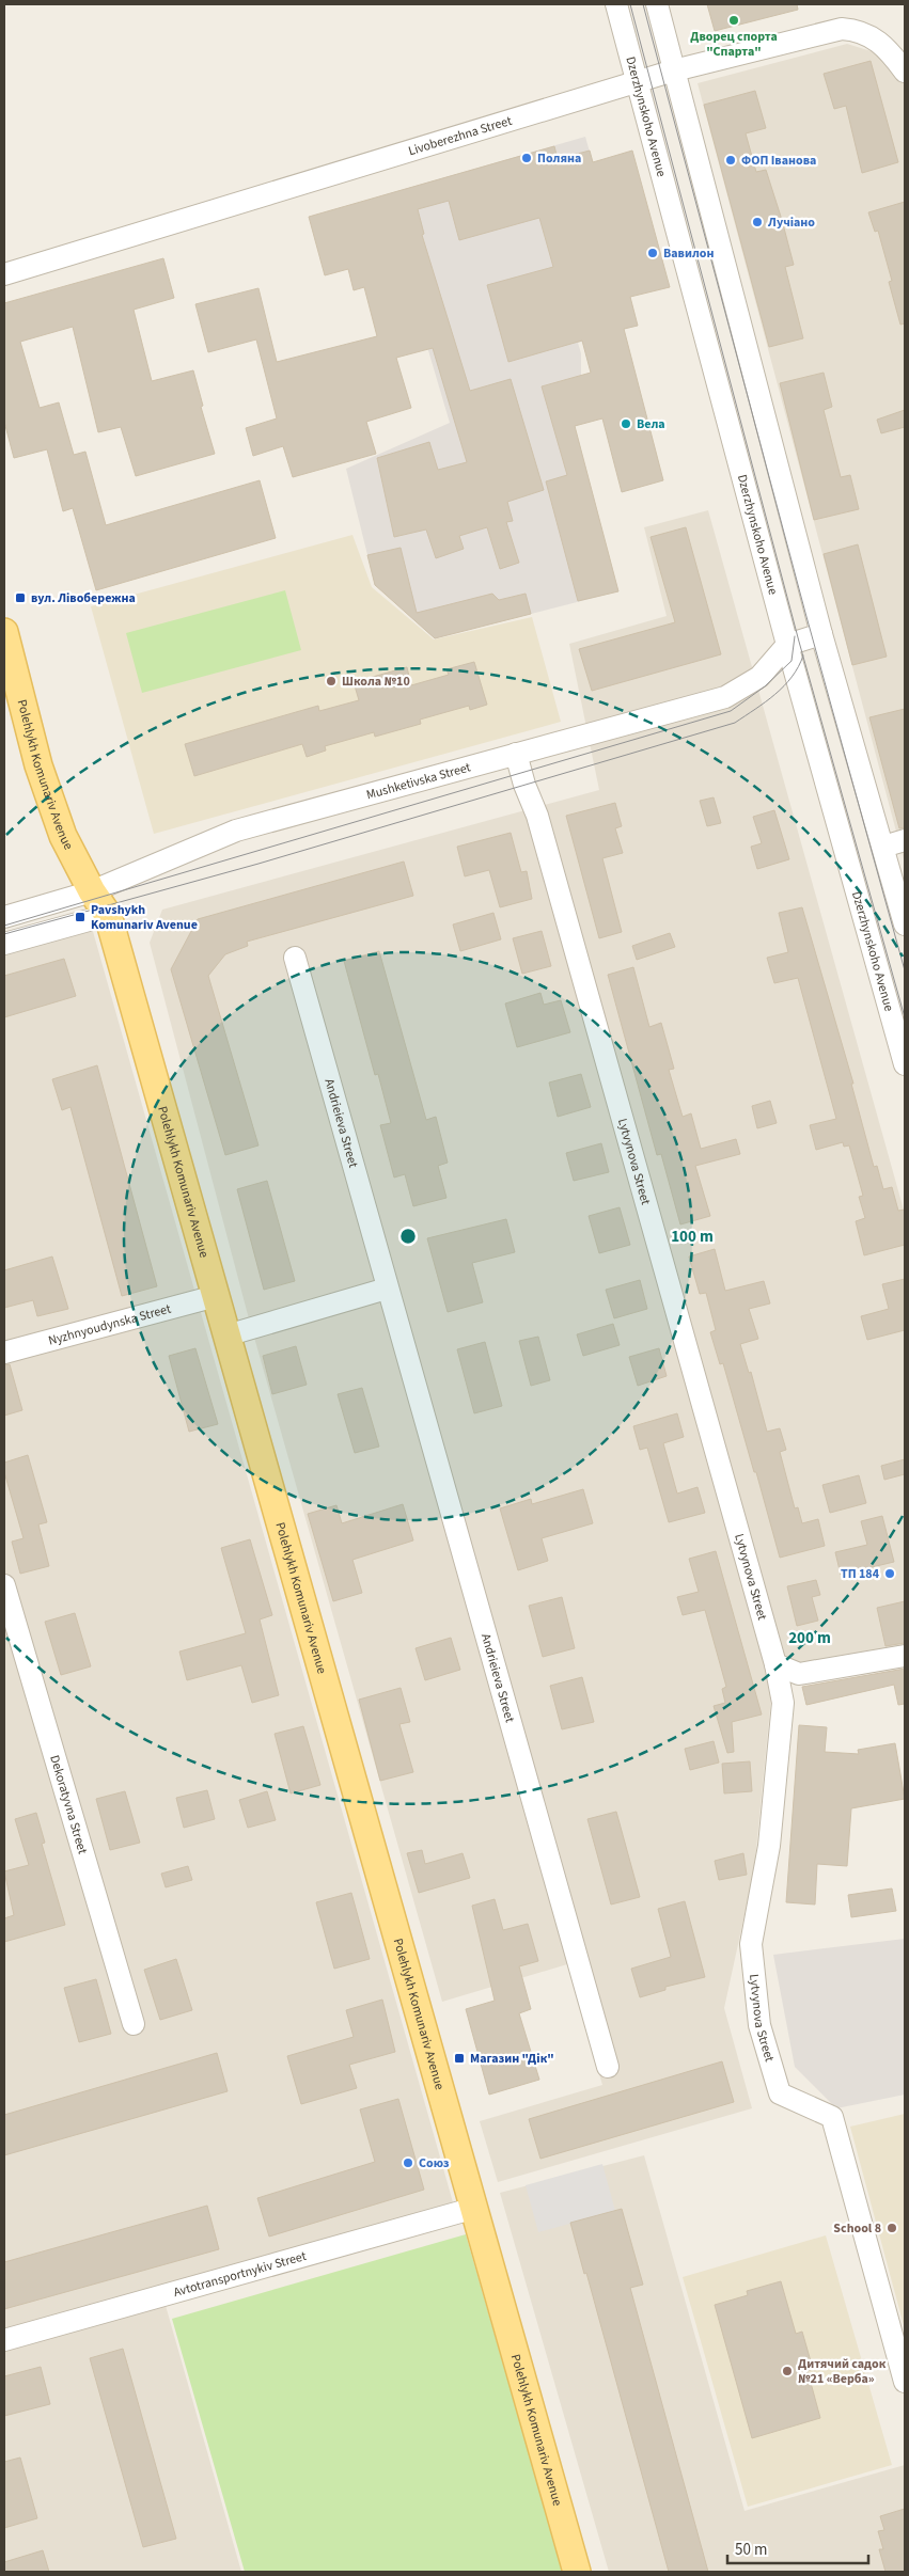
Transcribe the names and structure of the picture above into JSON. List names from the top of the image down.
{
  "streets": {
    "main road": ["Polehlykh Komunariv Avenue"],
    "street": [
      "Dzerzhynskoho Avenue",
      "Livoberezhna Street",
      "Mushketivska Street",
      "Andrieieva Street",
      "Lytvynova Street",
      "Nyzhnyoudynska Street",
      "Dekoratyvna Street",
      "Avtotransportnykiv Street"
    ]
  },
  "crossings": [
    ["Dzerzhynskoho Avenue", "Livoberezhna Street"],
    ["Dzerzhynskoho Avenue", "Mushketivska Street"],
    ["Polehlykh Komunariv Avenue", "Mushketivska Street"],
    ["Polehlykh Komunariv Avenue", "Nyzhnyoudynska Street"],
    ["Polehlykh Komunariv Avenue", "Avtotransportnykiv Street"],
    ["Mushketivska Street", "Lytvynova Street"]
  ],
  "places": {
    "other": [
      "Дворец спорта \"Спарта\"",
      "Поляна",
      "ФОП Іванова",
      "Лучіано",
      "Вавилон",
      "Вела",
      "Школа №10",
      "ТП 184",
      "Союз",
      "School 8",
      "Дитячий садок №21 «Верба»"
    ],
    "transit": ["вул. Лівобережна", "Pavshykh Komunariv Avenue", "Магазин \"Дік\""]
  },
  "scale_bar": "50 m",
  "rings": ["100 m", "200 m"]
}
